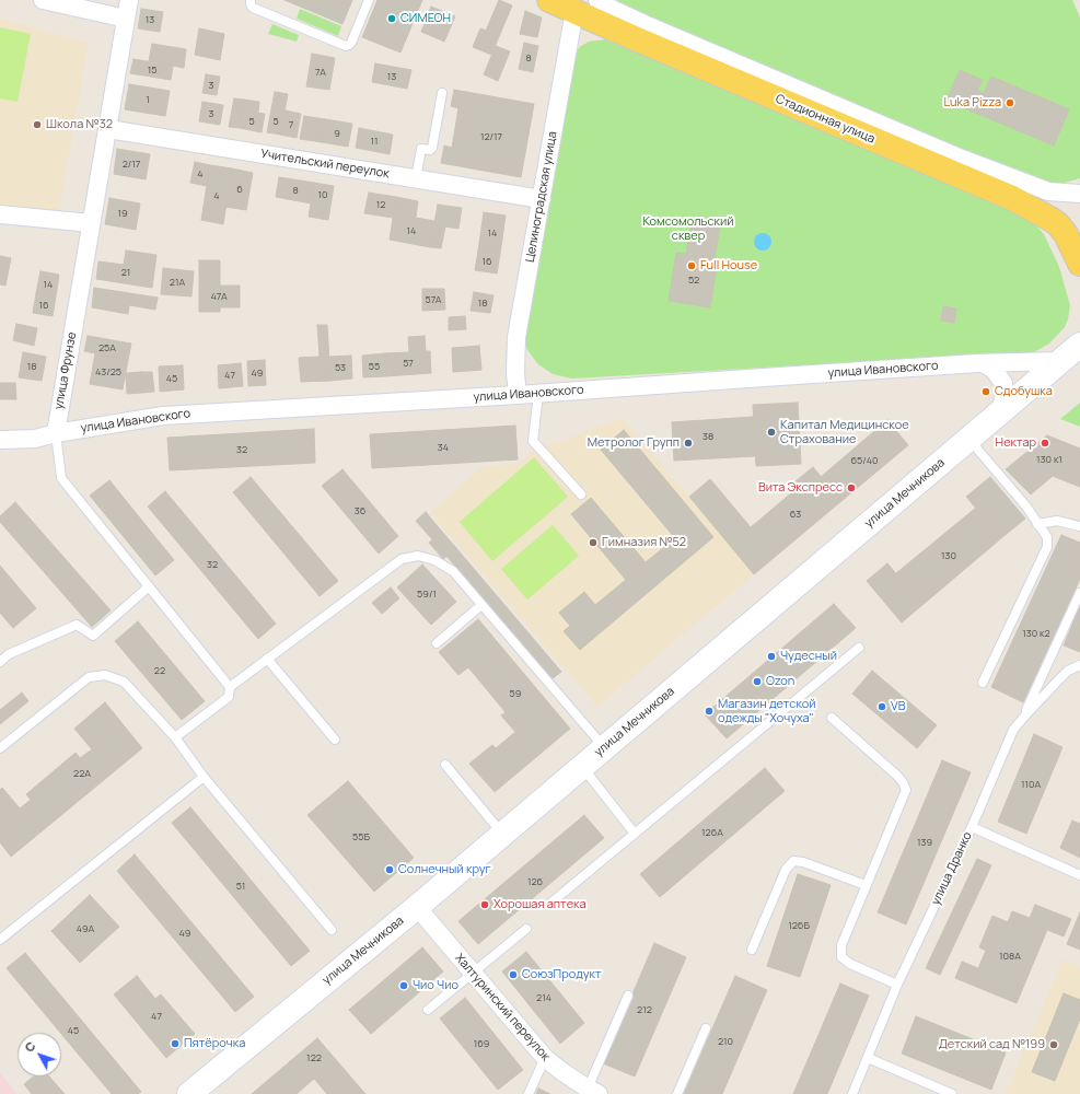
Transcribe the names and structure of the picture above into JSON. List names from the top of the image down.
{
  "streets": {
    "main road": ["Стадионная улица", "улица Мечникова"],
    "street": [
      "Учительский переулок",
      "Целиноградская улица",
      "улица Ивановского",
      "улица Фрунзе",
      "Халтуринский переулок"
    ],
    "lane": ["улица Дранко"]
  },
  "crossings": [
    ["Стадионная улица", "Целиноградская улица"],
    ["Учительский переулок", "Целиноградская улица"],
    ["Учительский переулок", "улица Фрунзе"],
    ["Целиноградская улица", "улица Ивановского"],
    ["улица Ивановского", "улица Фрунзе"],
    ["улица Ивановского", "улица Мечникова"],
    ["улица Мечникова", "Халтуринский переулок"]
  ],
  "parks": ["Комсомольский сквер"],
  "places": [
    "СИМЕОН",
    "Luka Pizza",
    "Школа №32",
    "Full House",
    "Сдобушка",
    "Капитал Медицинское Страхование",
    "Метролог Групп",
    "Нектар",
    "Вита Экспресс",
    "Гимназия №52",
    "Чудесный",
    "Ozon",
    "VB",
    "Магазин детской одежды \"Хочуха\"",
    "Солнечный круг",
    "Хорошая аптека",
    "СоюзПродукт",
    "Чио Чио",
    "Пятёрочка",
    "Детский сад №199"
  ],
  "house_numbers": [
    "13",
    "8",
    "15",
    "7А",
    "13",
    "3",
    "1",
    "3",
    "5",
    "5",
    "7",
    "9",
    "12/17",
    "11",
    "2/17",
    "4",
    "6",
    "8",
    "10",
    "4",
    "12",
    "19",
    "14",
    "14",
    "16",
    "21",
    "52",
    "21А",
    "14",
    "47А",
    "57А",
    "18",
    "16",
    "25А",
    "57",
    "18",
    "55",
    "53",
    "43/25",
    "49",
    "47",
    "45",
    "38",
    "34",
    "32",
    "130 к1",
    "65/40",
    "36",
    "63",
    "130",
    "32",
    "59/1",
    "130 к2",
    "22",
    "59",
    "22А",
    "110А",
    "126А",
    "55Б",
    "139",
    "126",
    "51",
    "126Б",
    "49А",
    "49",
    "108А",
    "214",
    "212",
    "47",
    "45",
    "210",
    "169",
    "122"
  ],
  "north": "top left"
}
